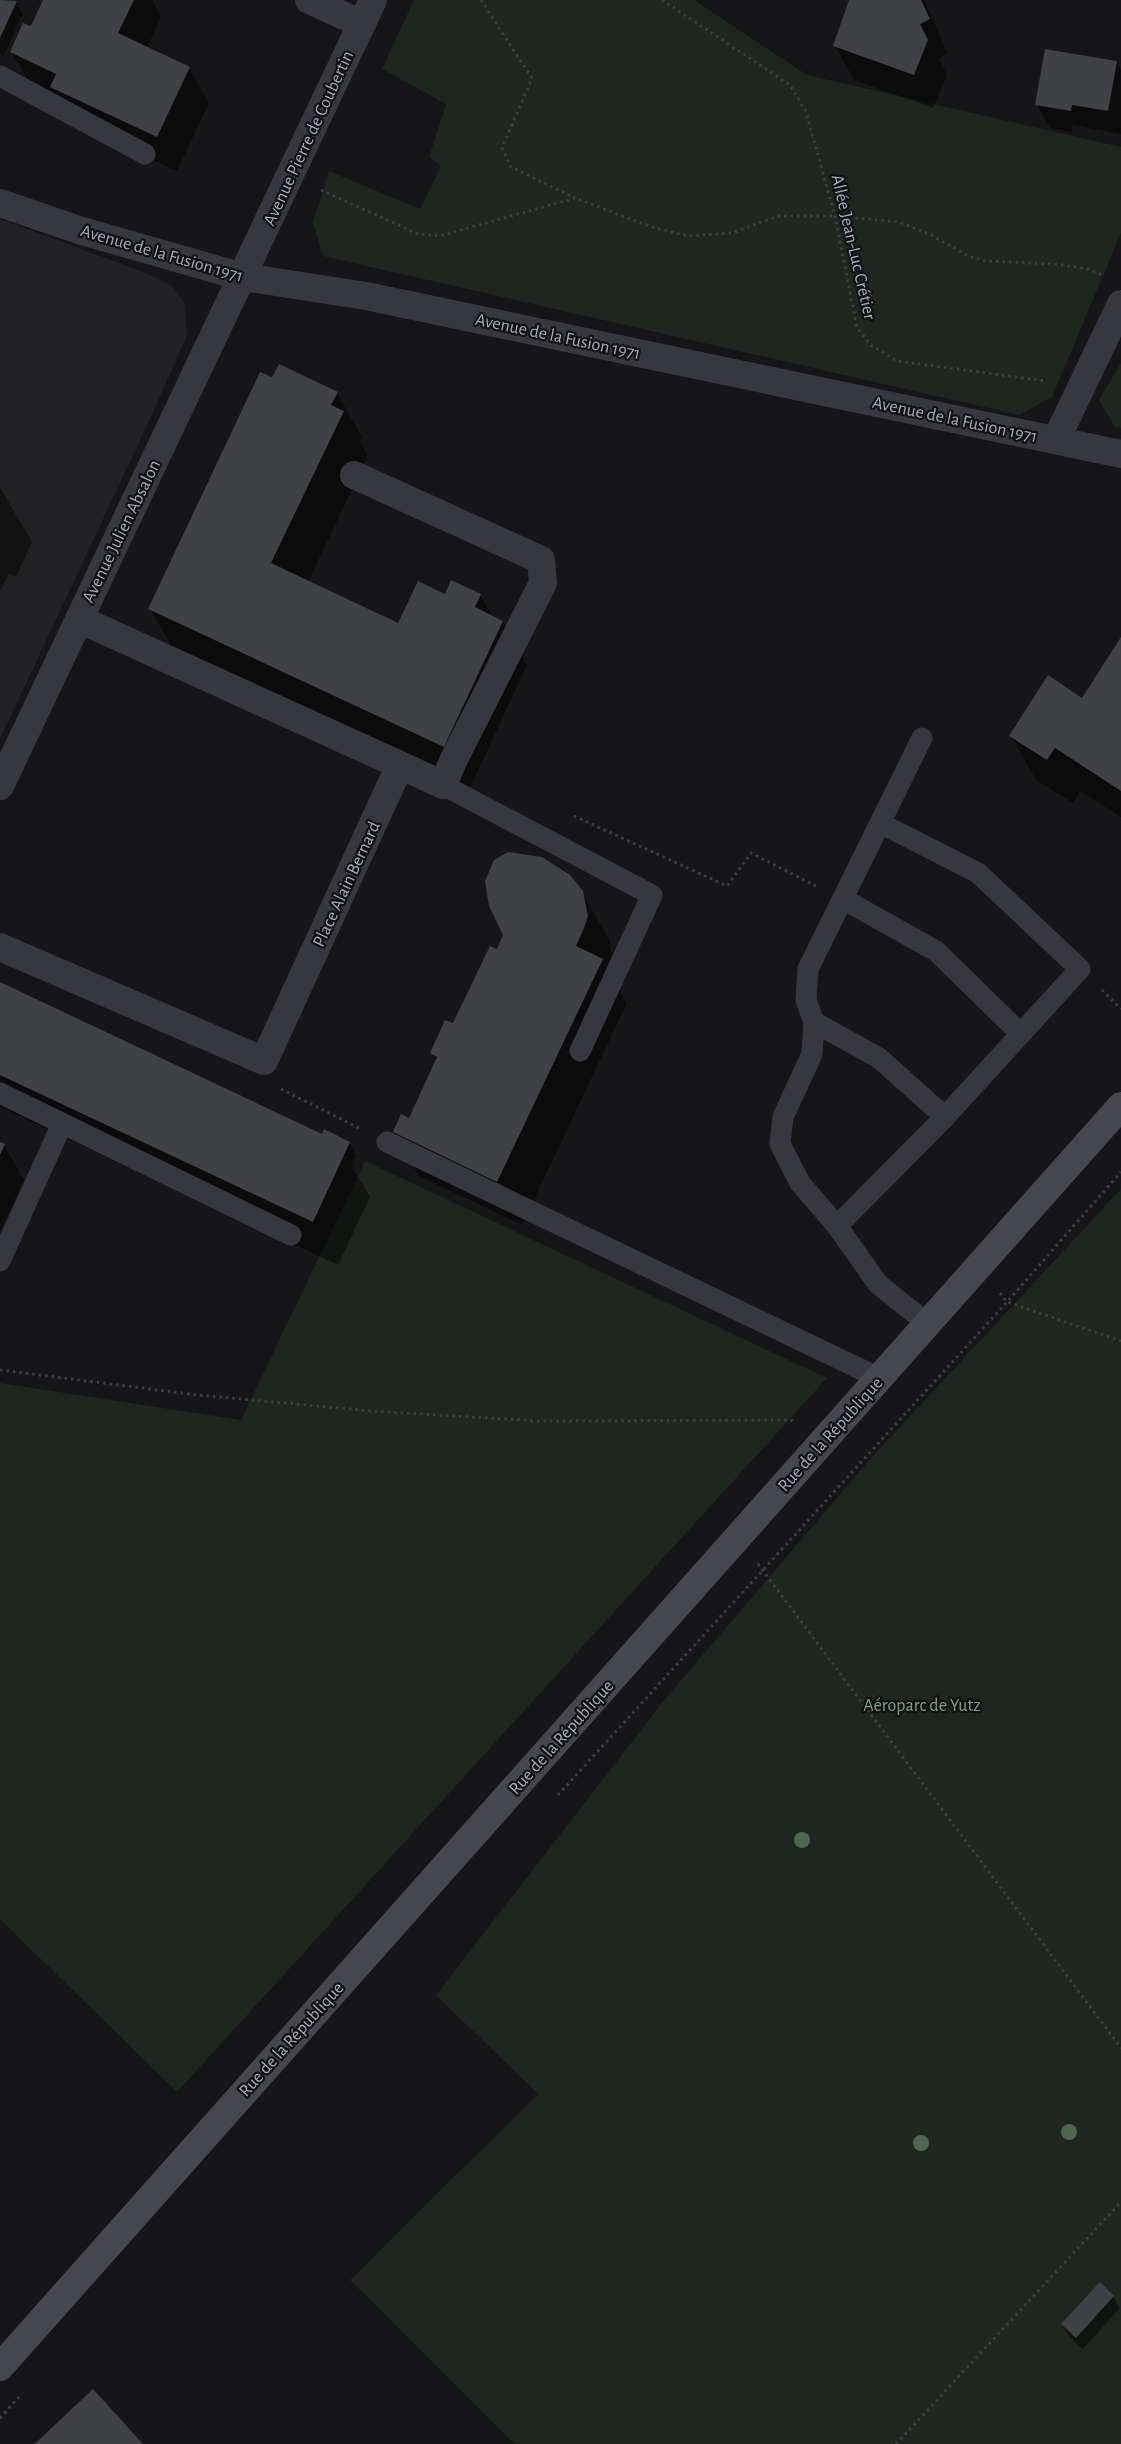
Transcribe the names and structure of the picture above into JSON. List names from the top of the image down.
{
  "streets": {
    "street": [
      "Avenue Pierre de Coubertin",
      "Avenue de la Fusion 1971",
      "Avenue Julien Absalon",
      "Place Alain Bernard",
      "Rue de la République"
    ],
    "path": ["Allée Jean-Luc Crétier"]
  },
  "crossings": [
    ["Avenue Pierre de Coubertin", "Avenue de la Fusion 1971"],
    ["Avenue Pierre de Coubertin", "Avenue Julien Absalon"],
    ["Avenue de la Fusion 1971", "Avenue Julien Absalon"]
  ],
  "parks": ["Aéroparc de Yutz"]
}
